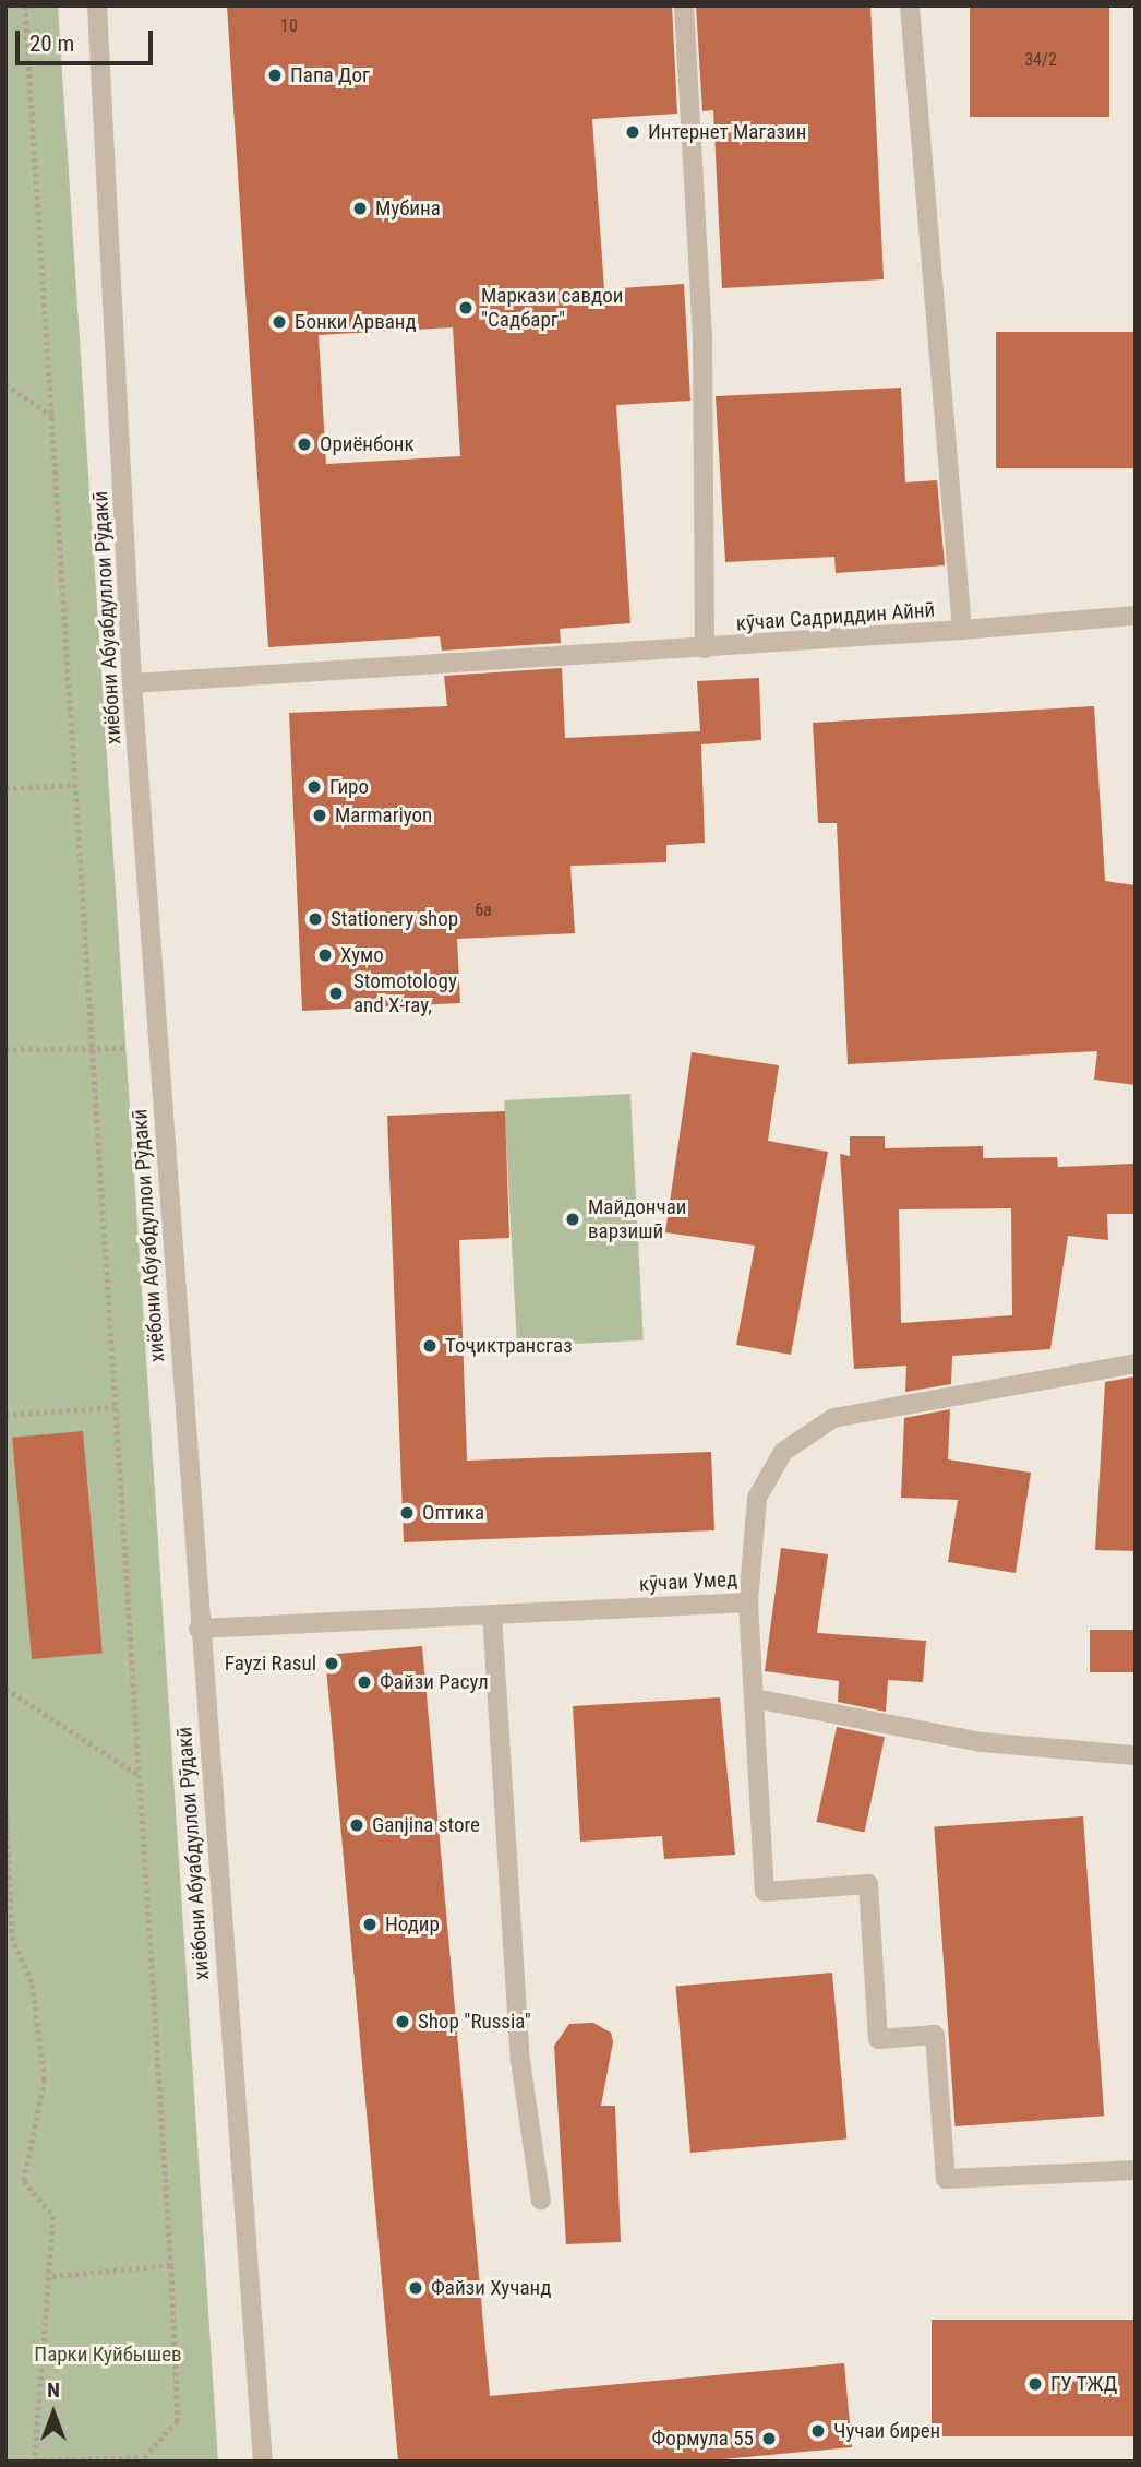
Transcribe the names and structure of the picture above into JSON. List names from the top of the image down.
{
  "streets": {
    "street": ["кӯчаи Садриддин Айнӣ", "хиёбони Абуабдуллои Рӯдакӣ", "кӯчаи Умед"]
  },
  "crossings": [
    ["кӯчаи Садриддин Айнӣ", "хиёбони Абуабдуллои Рӯдакӣ"],
    ["хиёбони Абуабдуллои Рӯдакӣ", "кӯчаи Умед"]
  ],
  "parks": ["Парки Куйбышев"],
  "places": [
    "Папа Дог",
    "Интернет Магазин",
    "Мубина",
    "Маркази савдои \"Садбарг\"",
    "Бонки Арванд",
    "Ориёнбонк",
    "Гиро",
    "Marmariyon",
    "Stationery shop",
    "Хумо",
    "Stomotology and X-ray,",
    "Майдончаи варзишӣ",
    "Тоҷиктрансгаз",
    "Оптика",
    "Fayzi Rasul",
    "Файзи Расул",
    "Ganjina store",
    "Нодир",
    "Shop \"Russia\"",
    "Файзи Хучанд",
    "ГУ ТЖД",
    "Чучаи бирен",
    "Формула 55"
  ],
  "house_numbers": ["10", "34/2", "6а"],
  "scale_bar": "20 m",
  "north": "top"
}
